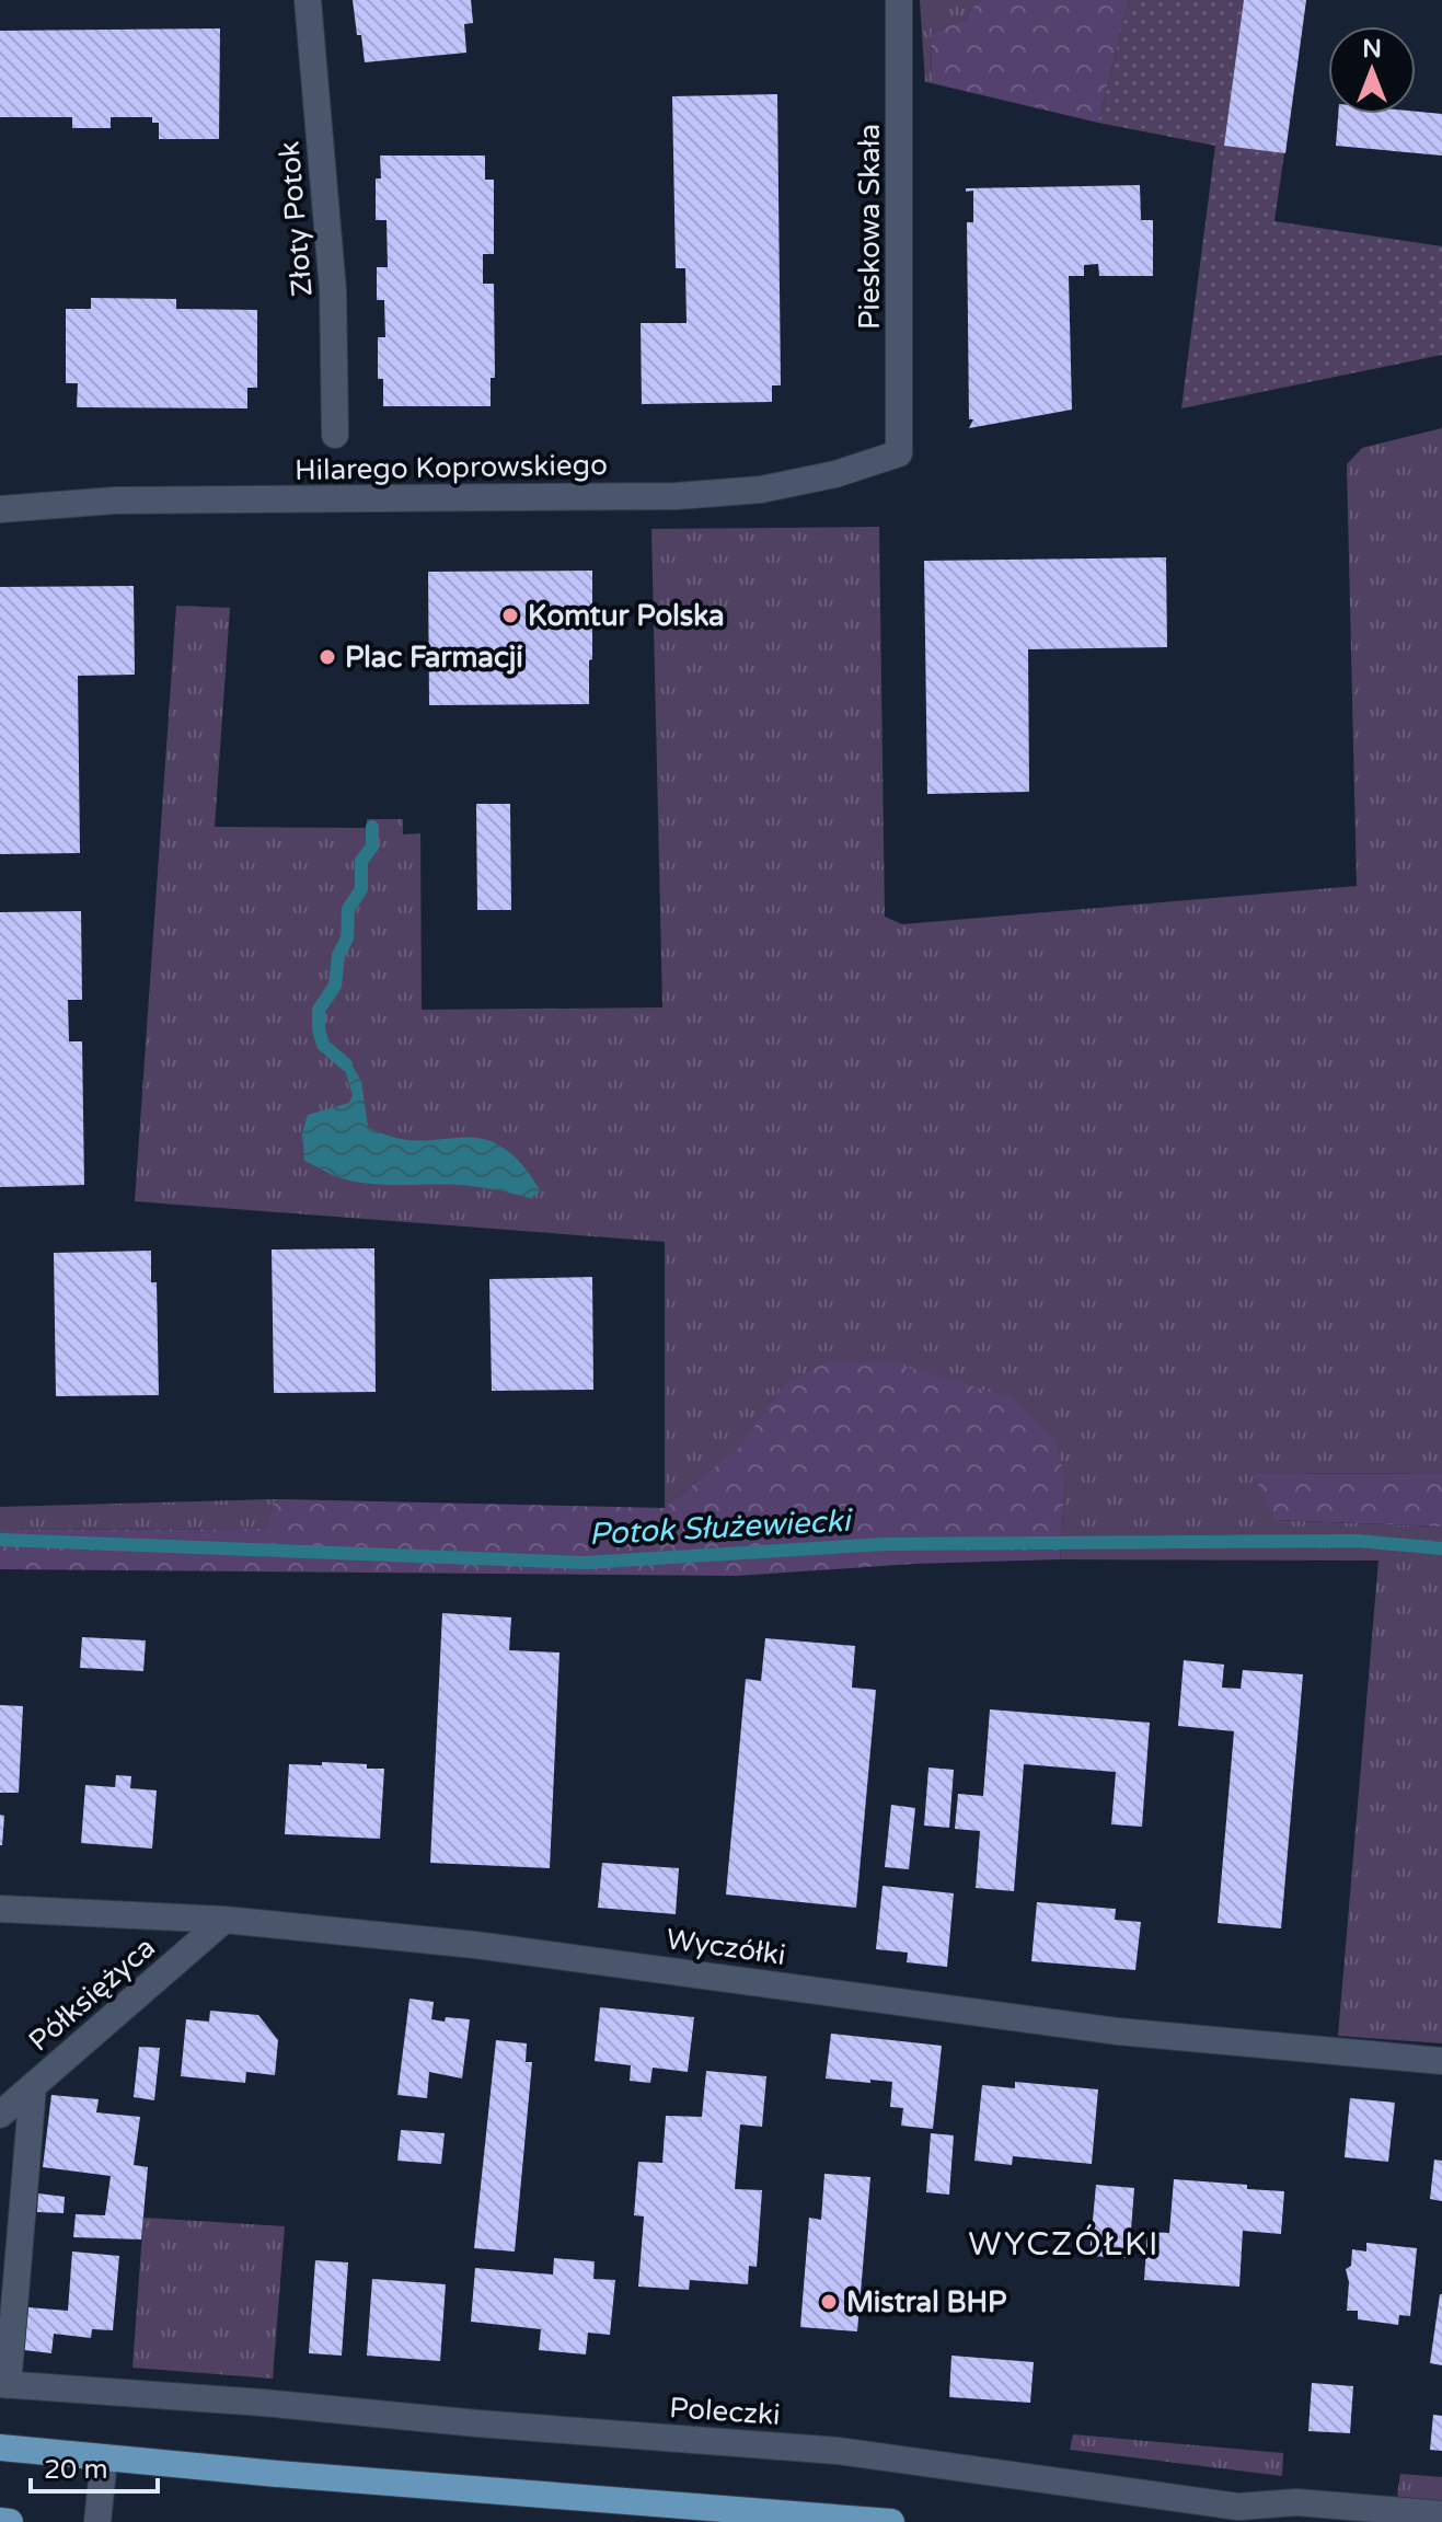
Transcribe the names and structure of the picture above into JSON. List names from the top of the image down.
{
  "streets": {
    "street": [
      "Złoty Potok",
      "Pieskowa Skała",
      "Hilarego Koprowskiego",
      "Wyczółki",
      "Półksiężyca",
      "Poleczki"
    ]
  },
  "crossings": [
    ["Pieskowa Skała", "Hilarego Koprowskiego"],
    ["Wyczółki", "Półksiężyca"]
  ],
  "districts": ["WYCZÓŁKI"],
  "water": ["Potok Służewiecki"],
  "places": ["Komtur Polska", "Plac Farmacji", "Mistral BHP"],
  "scale_bar": "20 m",
  "north": "top"
}
